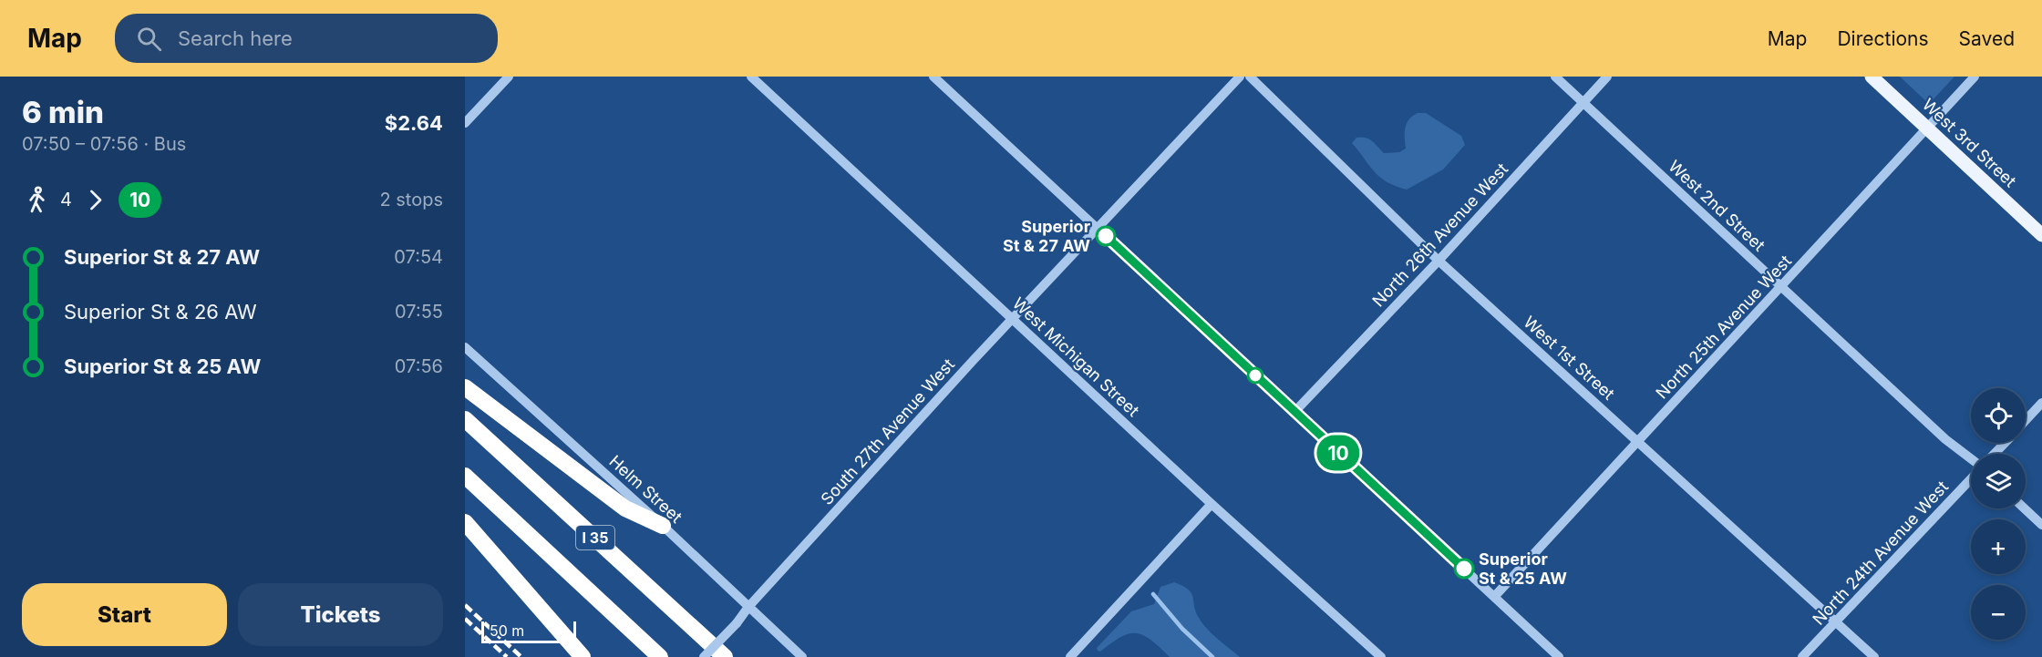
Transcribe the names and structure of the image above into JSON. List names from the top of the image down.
{
  "streets": {
    "highway": ["I 35"],
    "main road": ["West 3rd Street"],
    "street": [
      "West 2nd Street",
      "North 26th Avenue West",
      "North 25th Avenue West",
      "West Michigan Street",
      "West 1st Street",
      "South 27th Avenue West",
      "Helm Street",
      "North 24th Avenue West"
    ]
  },
  "crossings": [
    ["West 3rd Street", "North 25th Avenue West"],
    ["West 2nd Street", "North 26th Avenue West"],
    ["West 2nd Street", "North 25th Avenue West"],
    ["North 26th Avenue West", "West 1st Street"],
    ["North 25th Avenue West", "West 1st Street"],
    ["West Michigan Street", "South 27th Avenue West"],
    ["West 1st Street", "North 24th Avenue West"],
    ["South 27th Avenue West", "Helm Street"]
  ],
  "places": ["Superior St & 27 AW", "Superior St & 25 AW"],
  "lines": ["bus line 10"],
  "scale_bar": "50 m",
  "page": {
    "header": "Map",
    "search": "Search here",
    "nav": ["Map", "Directions", "Saved"],
    "heading": ["6 min", "07:50 – 07:56 · Bus", "$2.64"],
    "on_map": "10",
    "legs": ["4", "10", "2 stops"],
    "list": [
      {
        "name": "Superior St & 27 AW",
        "value": "07:54"
      },
      {
        "name": "Superior St & 26 AW",
        "value": "07:55"
      },
      {
        "name": "Superior St & 25 AW",
        "value": "07:56"
      }
    ],
    "map_buttons": ["+", "−"],
    "buttons": ["Start", "Tickets"],
    "scale": "50 m"
  }
}
